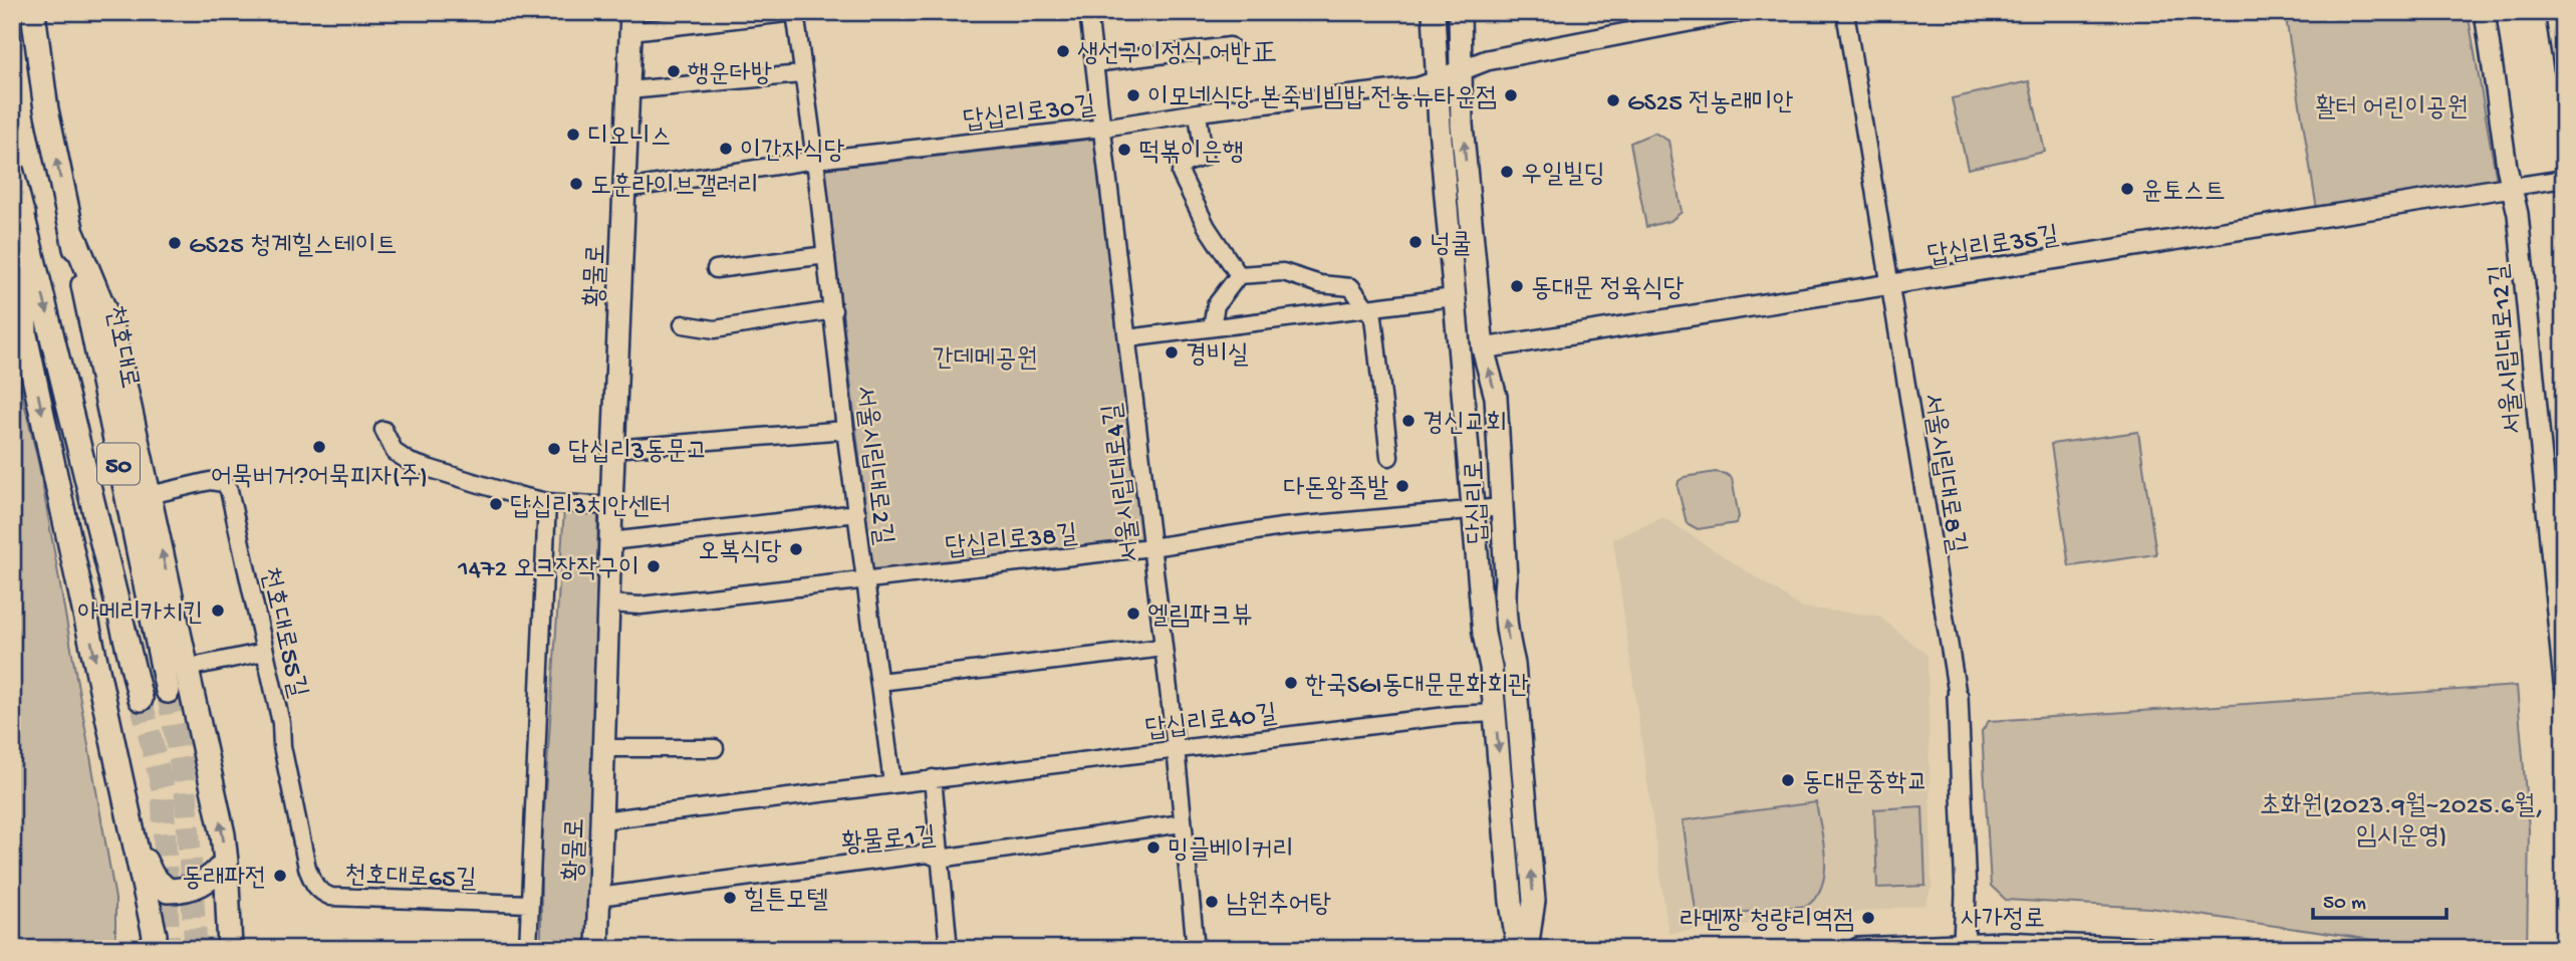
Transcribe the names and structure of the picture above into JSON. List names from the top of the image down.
{
  "streets": {
    "main road": [
      "황물로",
      "천호대로",
      "50",
      "답십리로",
      "사가정로"
    ],
    "street": [
      "답십리로30길",
      "답십리로35길",
      "서울시립대로12길",
      "서울시립대로2길",
      "서울시립대로8길",
      "서울시립대로4길",
      "답십리로38길",
      "천호대로55길",
      "답십리로40길",
      "황물로1길",
      "천호대로65길"
    ]
  },
  "crossings": [
    ["답십리로30길", "황물로"],
    ["답십리로30길", "서울시립대로2길"],
    ["답십리로30길", "서울시립대로4길"],
    ["답십리로30길", "답십리로"],
    ["답십리로35길", "서울시립대로12길"],
    ["답십리로35길", "서울시립대로8길"],
    ["답십리로35길", "답십리로"],
    ["황물로", "서울시립대로2길"],
    ["황물로", "답십리로38길"],
    ["황물로", "답십리로40길"],
    ["황물로", "황물로1길"],
    ["서울시립대로2길", "답십리로38길"],
    ["서울시립대로2길", "답십리로40길"],
    ["서울시립대로8길", "사가정로"],
    ["서울시립대로4길", "답십리로38길"],
    ["서울시립대로4길", "답십리로40길"],
    ["서울시립대로4길", "황물로1길"],
    ["답십리로", "답십리로38길"],
    ["답십리로", "답십리로40길"],
    ["천호대로55길", "천호대로65길"]
  ],
  "parks": ["활터 어린이공원", "간데메공원", "초화원(2023.9월~2025.6월, 임시운영)"],
  "places": [
    "생선구이정식 어반正",
    "행운다방",
    "이모네식당",
    "본죽비빔밥 전농뉴타운점",
    "GS25 전농래미안",
    "디오니스",
    "이간자식당",
    "떡볶이은행",
    "우일빌딩",
    "도훈라이브갤러리",
    "윤토스트",
    "넝쿨",
    "GS25 청계힐스테이트",
    "동대문 정육식당",
    "경비실",
    "경신교회",
    "어묵버거?어묵피자(주)",
    "답십리3동문고",
    "다돈왕족발",
    "답십리3치안센터",
    "오복식당",
    "1472 오크장작구이",
    "아메리카치킨",
    "엘림파크뷰",
    "한국SGI동대문문화회관",
    "동대문중학교",
    "밍글베이커리",
    "동래파전",
    "힐튼모텔",
    "남원추어탕",
    "라멘짱 청량리역점"
  ],
  "scale_bar": "50 m"
}
